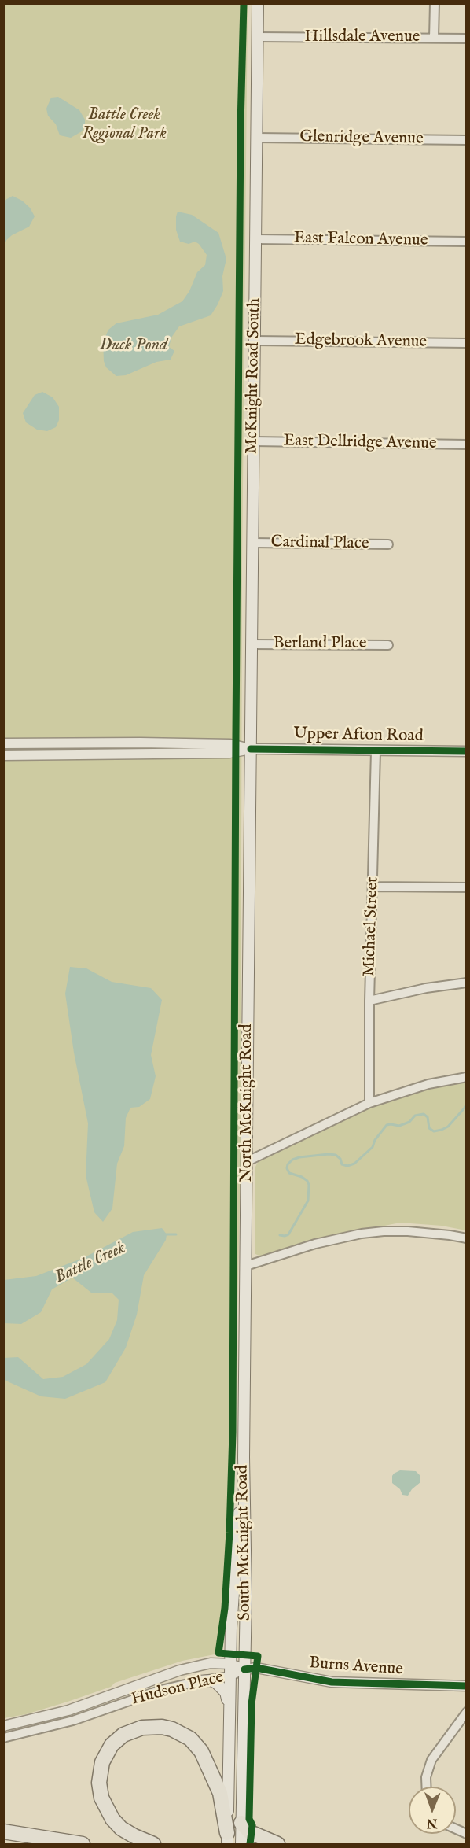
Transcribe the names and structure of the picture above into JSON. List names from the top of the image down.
{
  "streets": {
    "main road": ["McKnight Road South", "North McKnight Road", "South McKnight Road"],
    "street": [
      "Hillsdale Avenue",
      "Glenridge Avenue",
      "East Falcon Avenue",
      "Edgebrook Avenue",
      "East Dellridge Avenue",
      "Cardinal Place",
      "Berland Place",
      "Upper Afton Road",
      "Michael Street",
      "Burns Avenue",
      "Hudson Place"
    ]
  },
  "crossings": [
    ["Hillsdale Avenue", "McKnight Road South"],
    ["Glenridge Avenue", "McKnight Road South"],
    ["East Falcon Avenue", "McKnight Road South"],
    ["Edgebrook Avenue", "McKnight Road South"],
    ["McKnight Road South", "East Dellridge Avenue"],
    ["McKnight Road South", "Cardinal Place"],
    ["McKnight Road South", "Berland Place"],
    ["McKnight Road South", "Upper Afton Road"],
    ["McKnight Road South", "North McKnight Road"],
    ["Upper Afton Road", "Michael Street"],
    ["Upper Afton Road", "North McKnight Road"],
    ["North McKnight Road", "South McKnight Road"],
    ["South McKnight Road", "Burns Avenue"],
    ["South McKnight Road", "Hudson Place"],
    ["Burns Avenue", "Hudson Place"]
  ],
  "water": ["Duck Pond", "Battle Creek"],
  "parks": ["Battle Creek Regional Park"],
  "north": "bottom"
}
